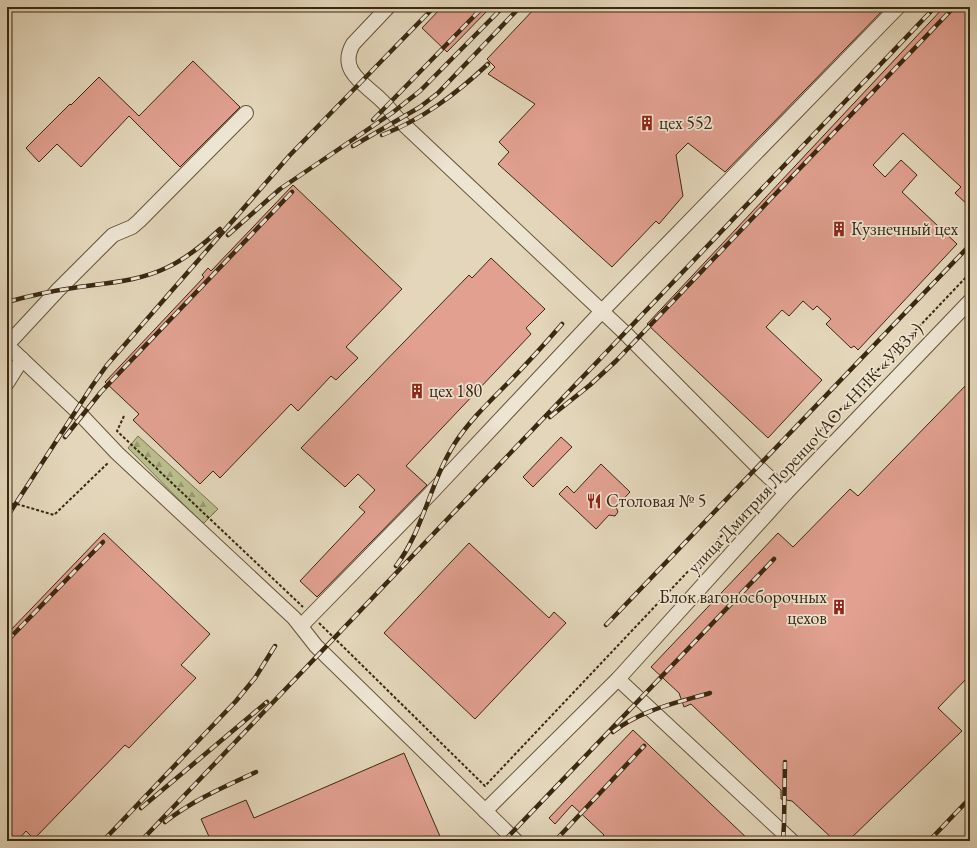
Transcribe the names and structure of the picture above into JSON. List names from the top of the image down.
{
  "streets": {
    "lane": ["улица Дмитрия Лоренцо (АО «НПК «УВЗ»)"]
  },
  "places": {
    "building": [
      "цех 552",
      "Кузнечный цех",
      "цех 180",
      "Блок вагоносборочных цехов"
    ],
    "restaurant": ["Столовая № 5"]
  }
}
